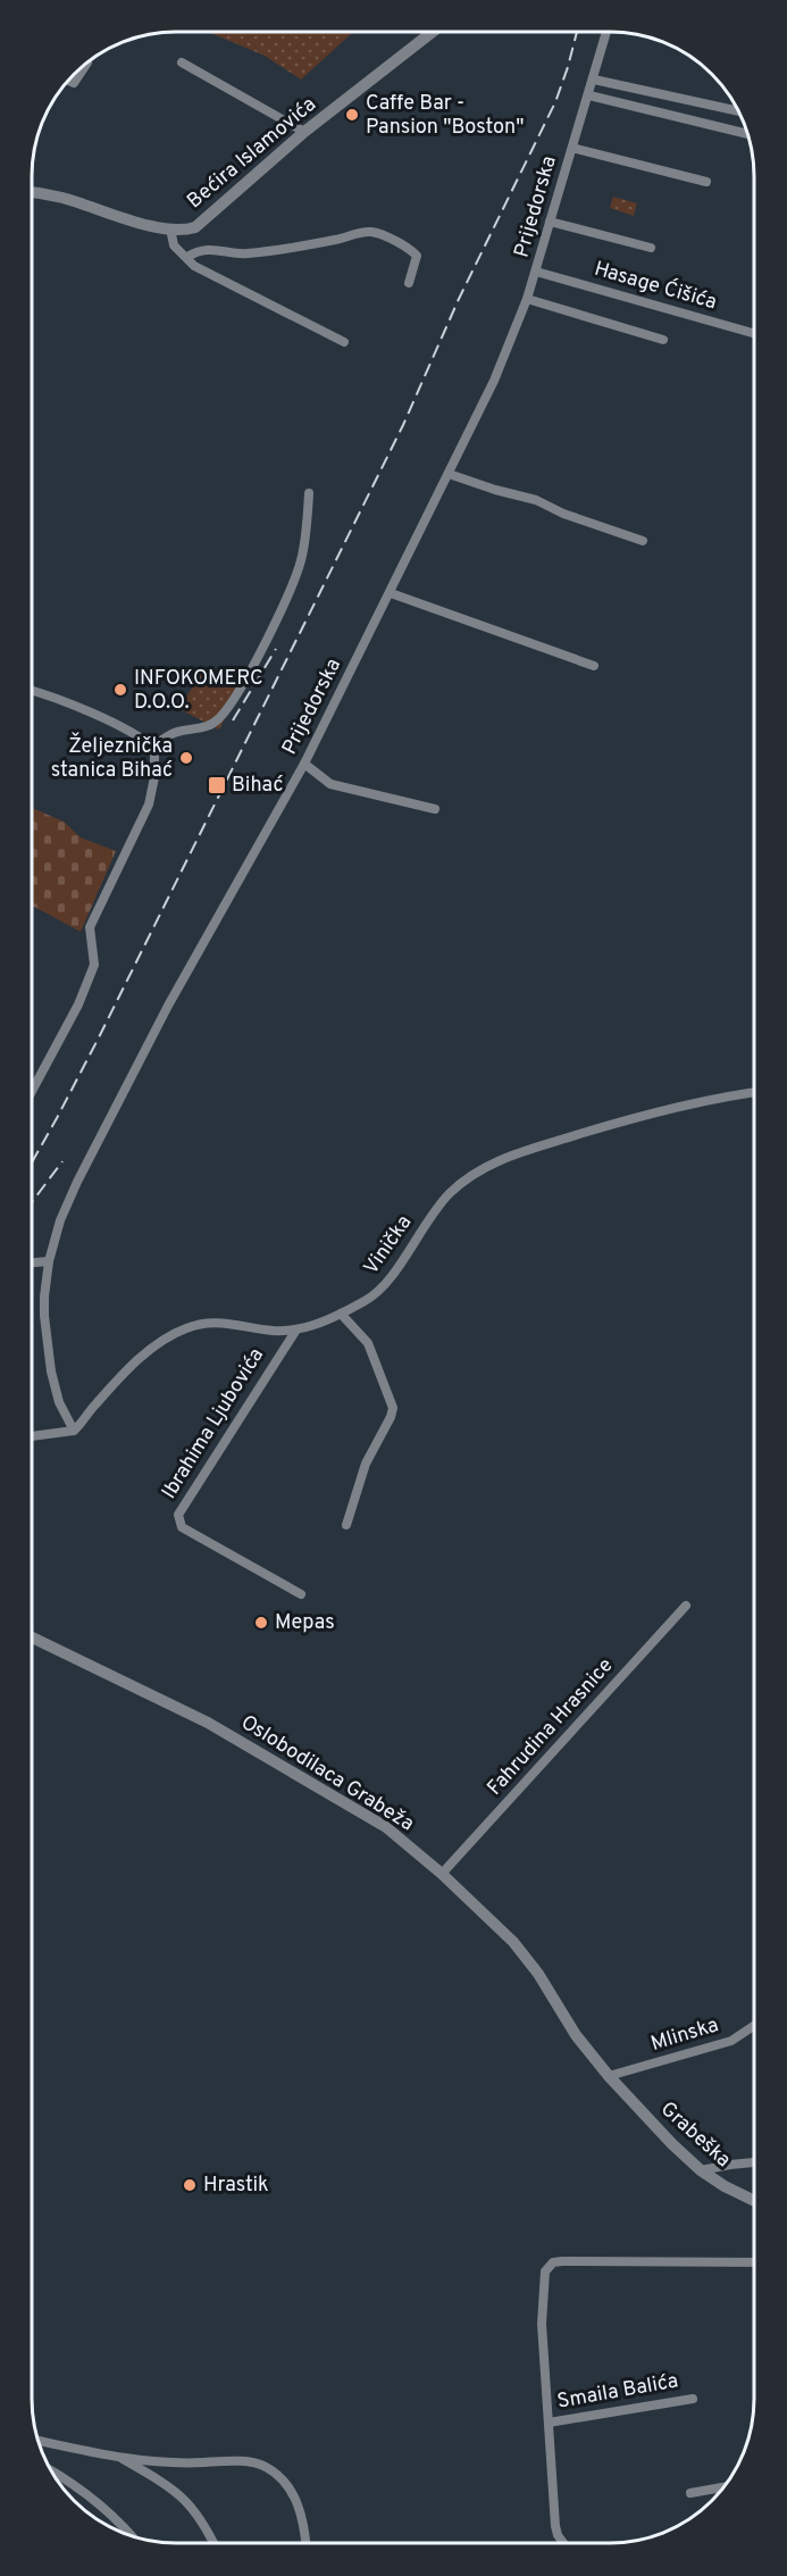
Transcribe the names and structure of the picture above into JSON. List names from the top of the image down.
{
  "streets": {
    "street": [
      "Bećira Islamovića",
      "Prijedorska",
      "Hasage Ćišića",
      "Vinička",
      "Ibrahima Ljubovića",
      "Fahrudina Hrasnice",
      "Oslobodilaca Grabeža",
      "Mlinska",
      "Grabeška",
      "Smaila Balića"
    ]
  },
  "crossings": [
    ["Prijedorska", "Hasage Ćišića"],
    ["Prijedorska", "Vinička"],
    ["Vinička", "Ibrahima Ljubovića"],
    ["Fahrudina Hrasnice", "Oslobodilaca Grabeža"],
    ["Oslobodilaca Grabeža", "Mlinska"],
    ["Oslobodilaca Grabeža", "Grabeška"],
    ["Mlinska", "Grabeška"]
  ],
  "places": {
    "other": [
      "Caffe Bar - Pansion \"Boston\"",
      "INFOKOMERC D.O.O.",
      "Željeznička stanica Bihać",
      "Mepas",
      "Hrastik"
    ],
    "transit": ["Bihać"]
  }
}
